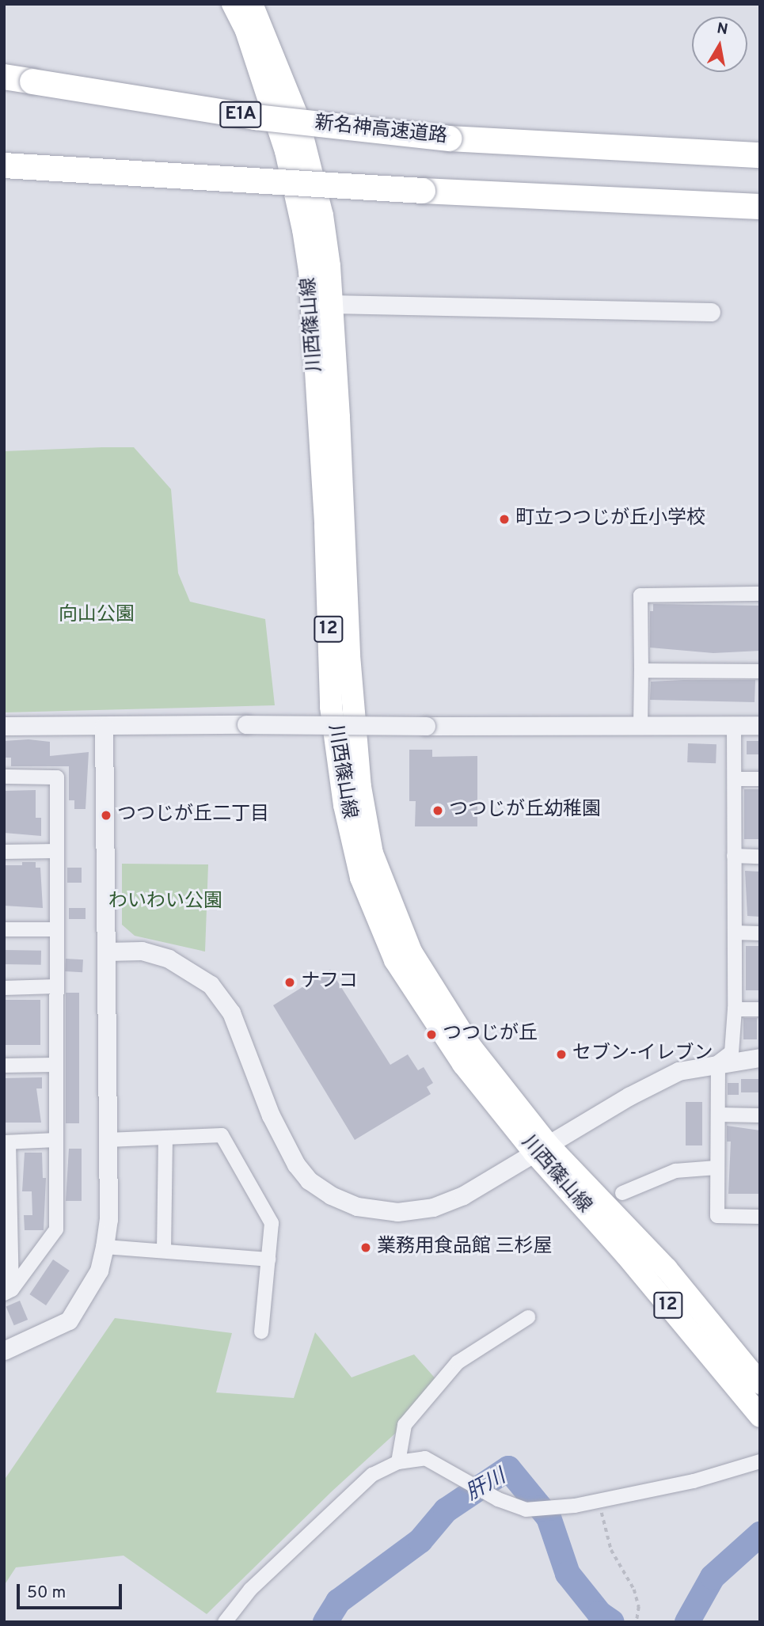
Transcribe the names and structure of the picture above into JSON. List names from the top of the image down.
{
  "streets": {
    "highway": ["E1A", "新名神高速道路"],
    "main road": ["川西篠山線", "12"]
  },
  "water": ["肝川"],
  "parks": ["向山公園", "わいわい公園"],
  "places": [
    "町立つつじが丘小学校",
    "つつじが丘幼稚園",
    "つつじが丘二丁目",
    "ナフコ",
    "つつじが丘",
    "セブン-イレブン",
    "業務用食品館 三杉屋"
  ],
  "scale_bar": "50 m",
  "north": "top"
}
